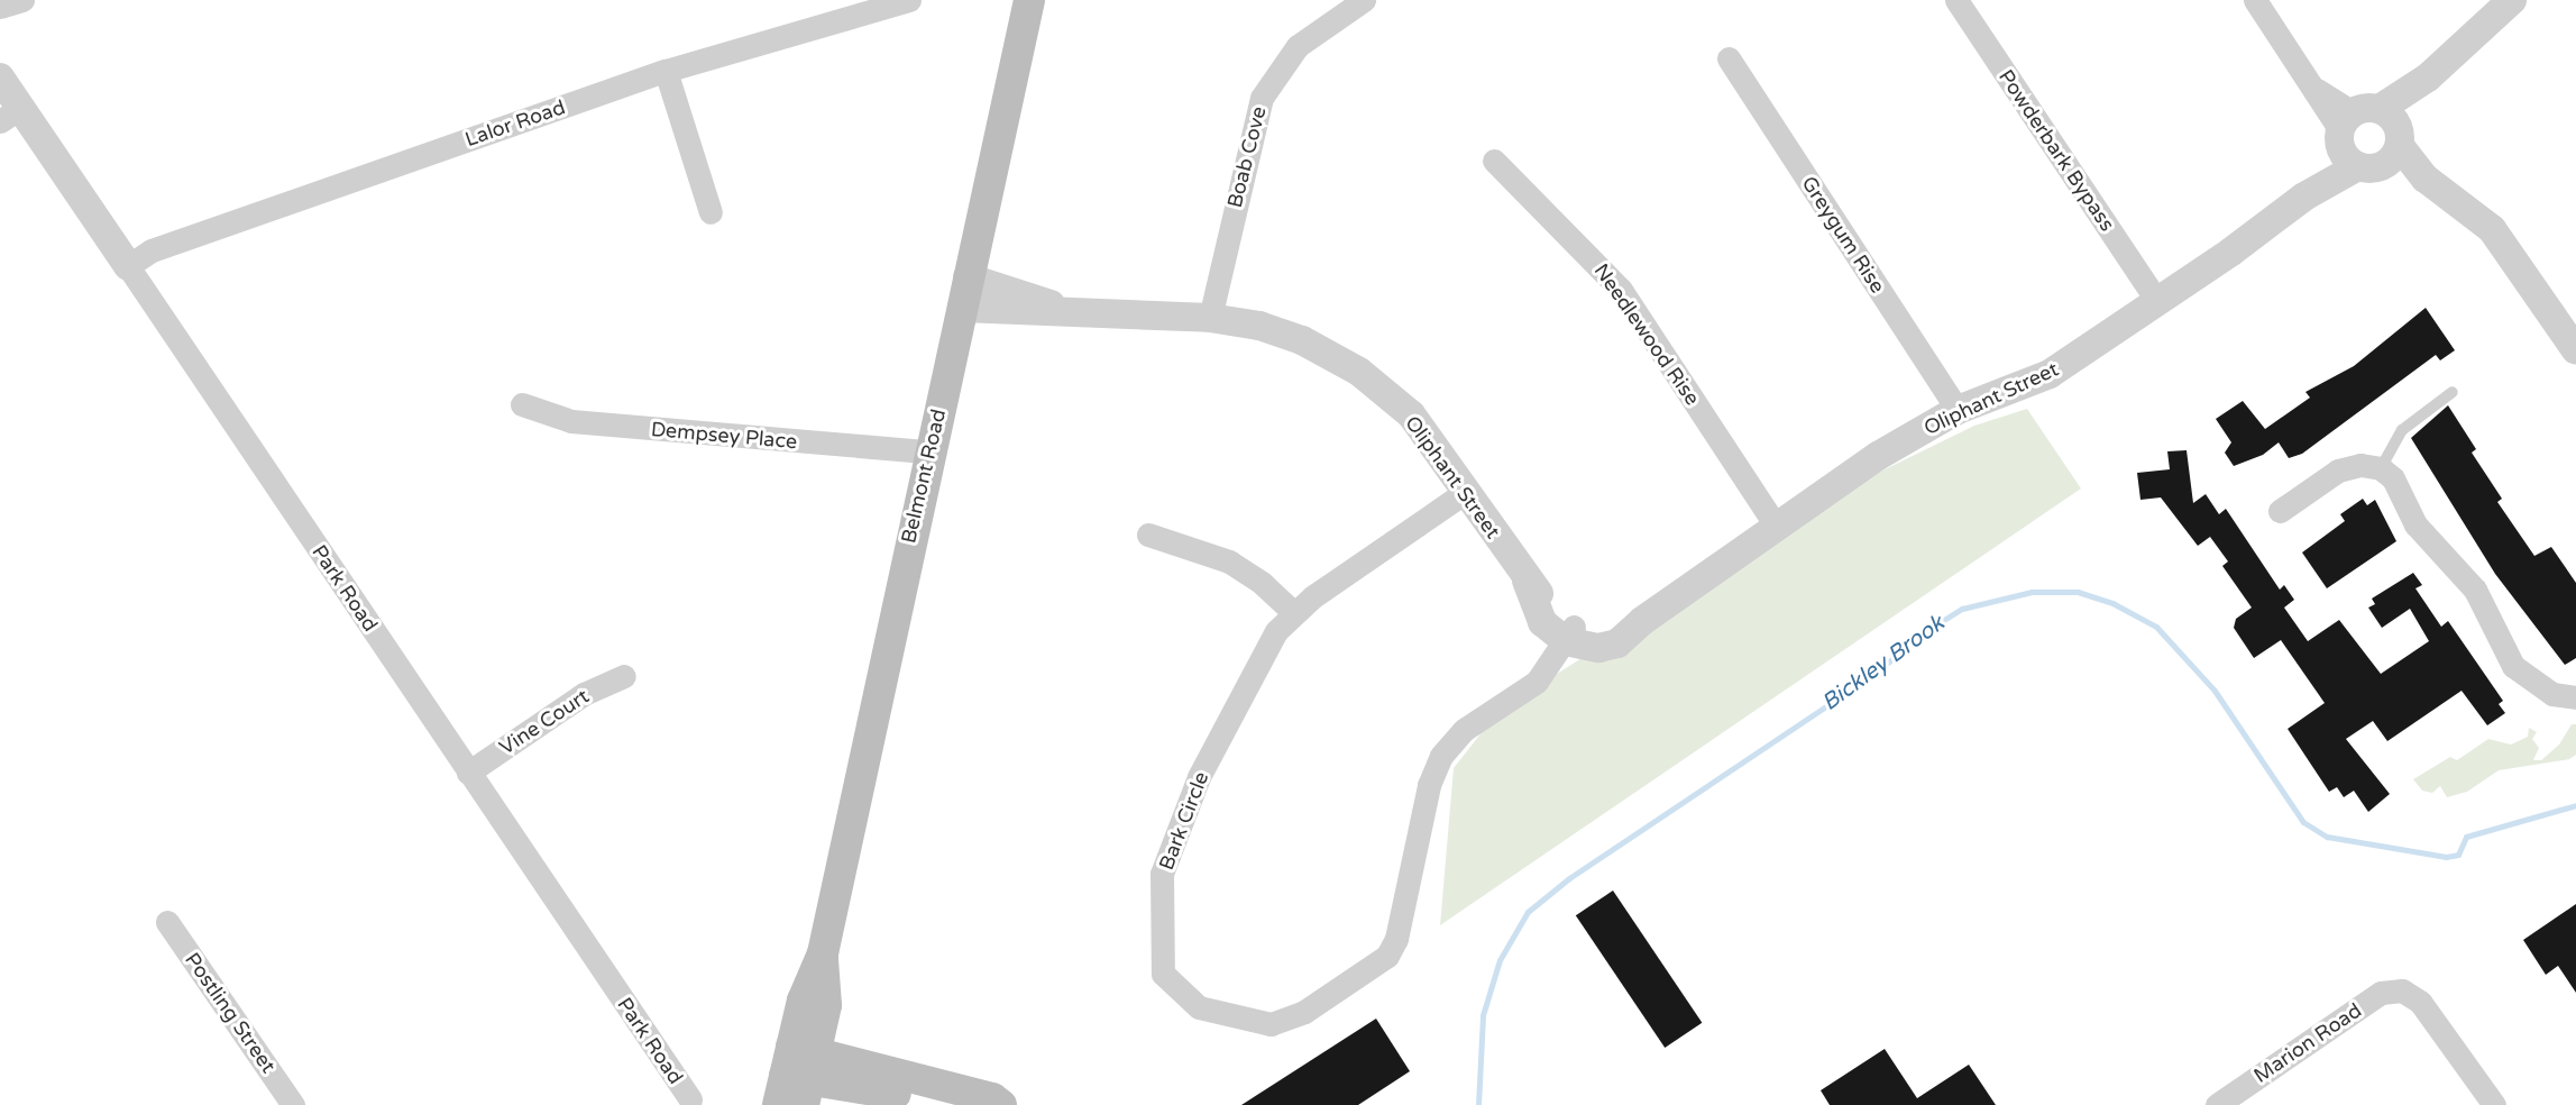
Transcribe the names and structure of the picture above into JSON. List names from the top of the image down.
{
  "streets": {
    "main road": ["Belmont Road"],
    "street": [
      "Lalor Road",
      "Powderbark Bypass",
      "Boab Cove",
      "Greygum Rise",
      "Needlewood Rise",
      "Oliphant Street",
      "Dempsey Place",
      "Park Road",
      "Vine Court",
      "Bark Circle",
      "Postling Street",
      "Marion Road"
    ]
  },
  "crossings": [
    ["Lalor Road", "Park Road"],
    ["Powderbark Bypass", "Oliphant Street"],
    ["Boab Cove", "Oliphant Street"],
    ["Greygum Rise", "Oliphant Street"],
    ["Needlewood Rise", "Oliphant Street"],
    ["Oliphant Street", "Belmont Road"],
    ["Oliphant Street", "Bark Circle"],
    ["Dempsey Place", "Belmont Road"],
    ["Park Road", "Vine Court"]
  ],
  "water": ["Bickley Brook"]
}
